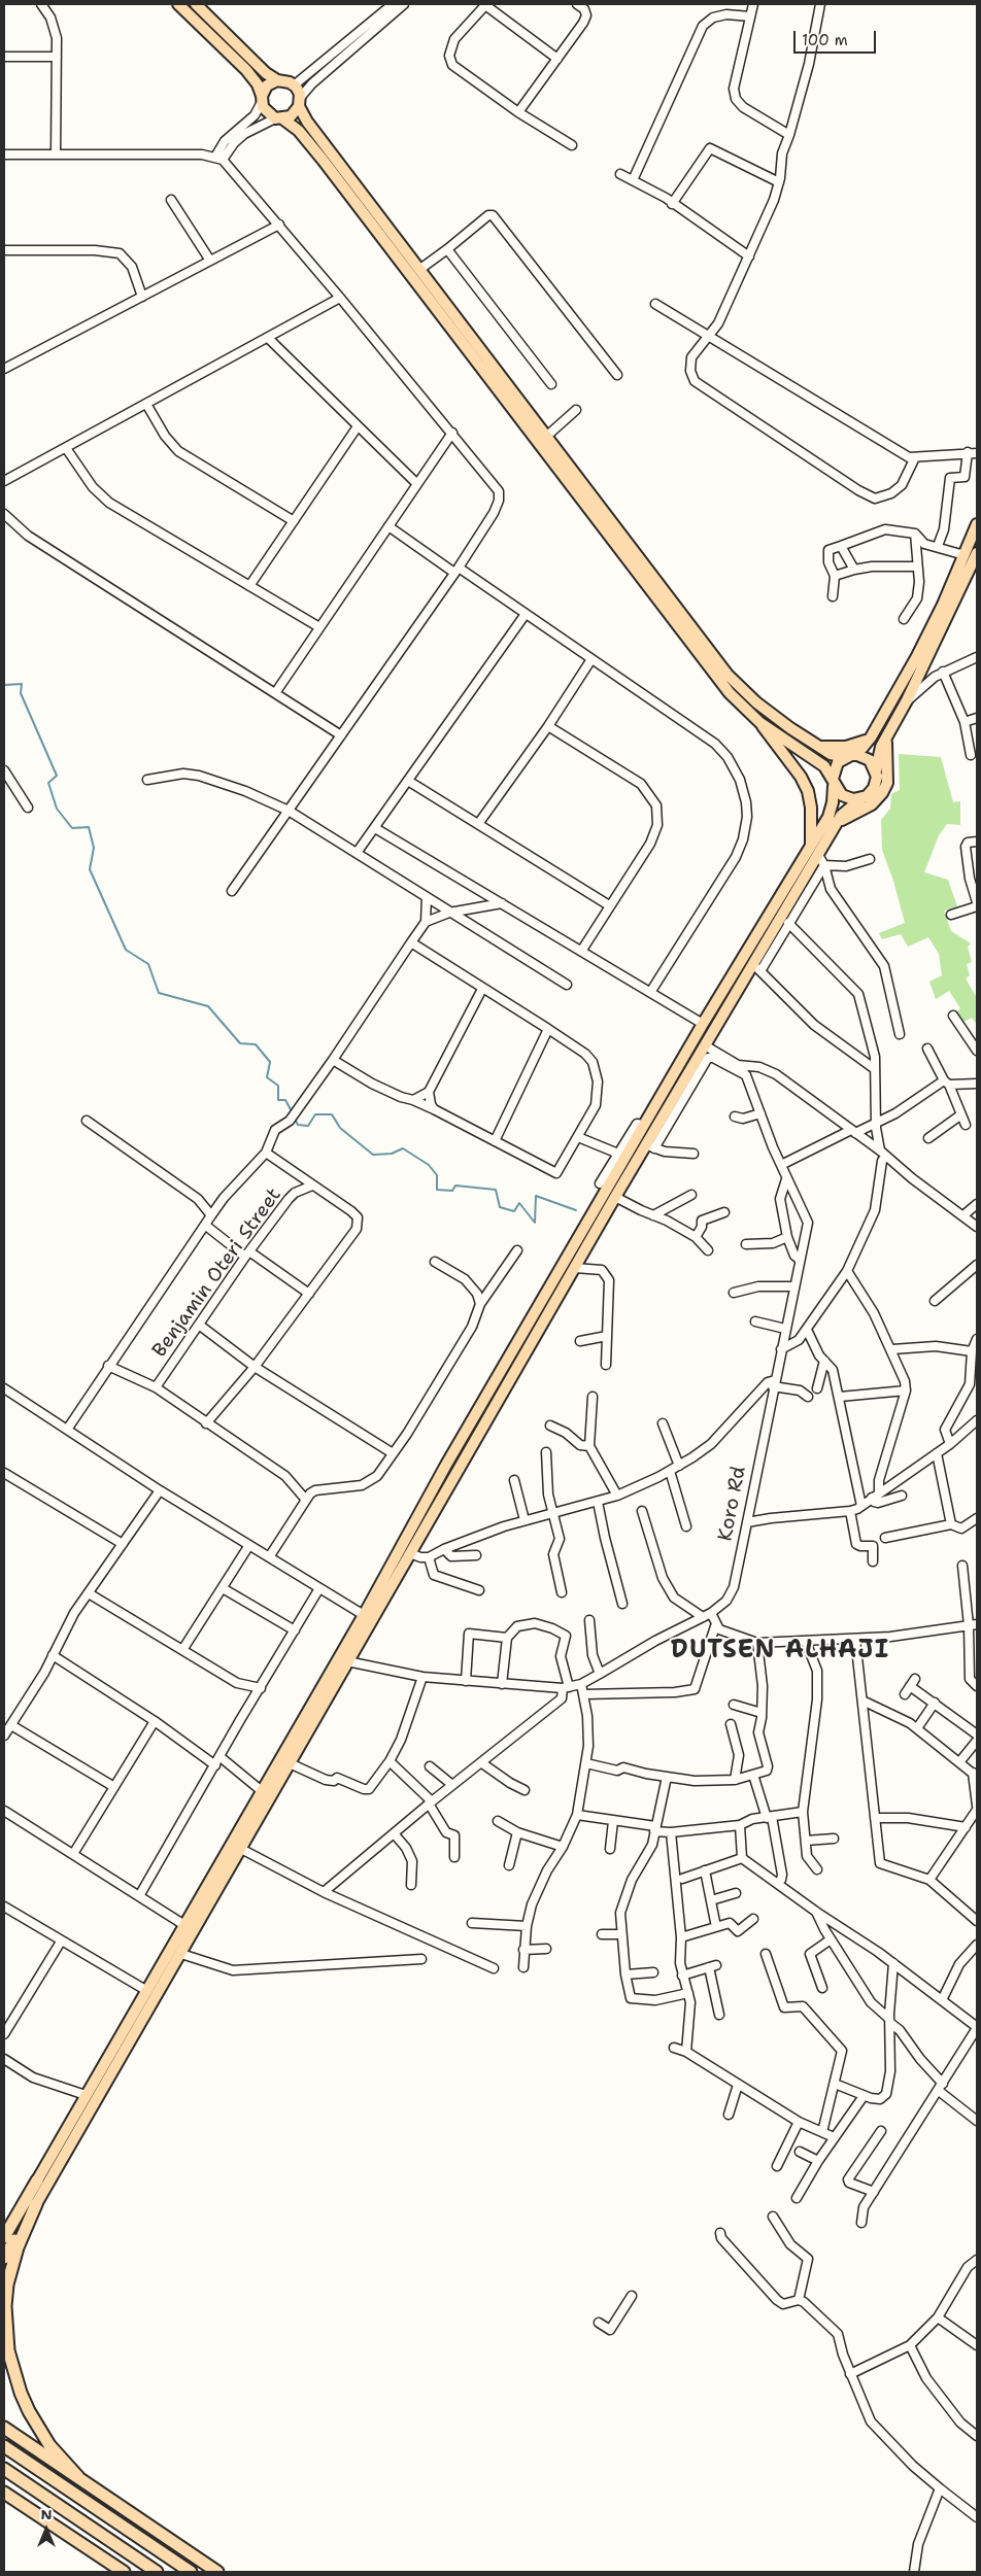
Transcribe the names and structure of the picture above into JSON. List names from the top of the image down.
{
  "streets": {
    "street": ["Benjamin Oteri Street", "Koro Rd"]
  },
  "districts": ["DUTSEN ALHAJI"],
  "scale_bar": "100 m",
  "north": "top"
}
